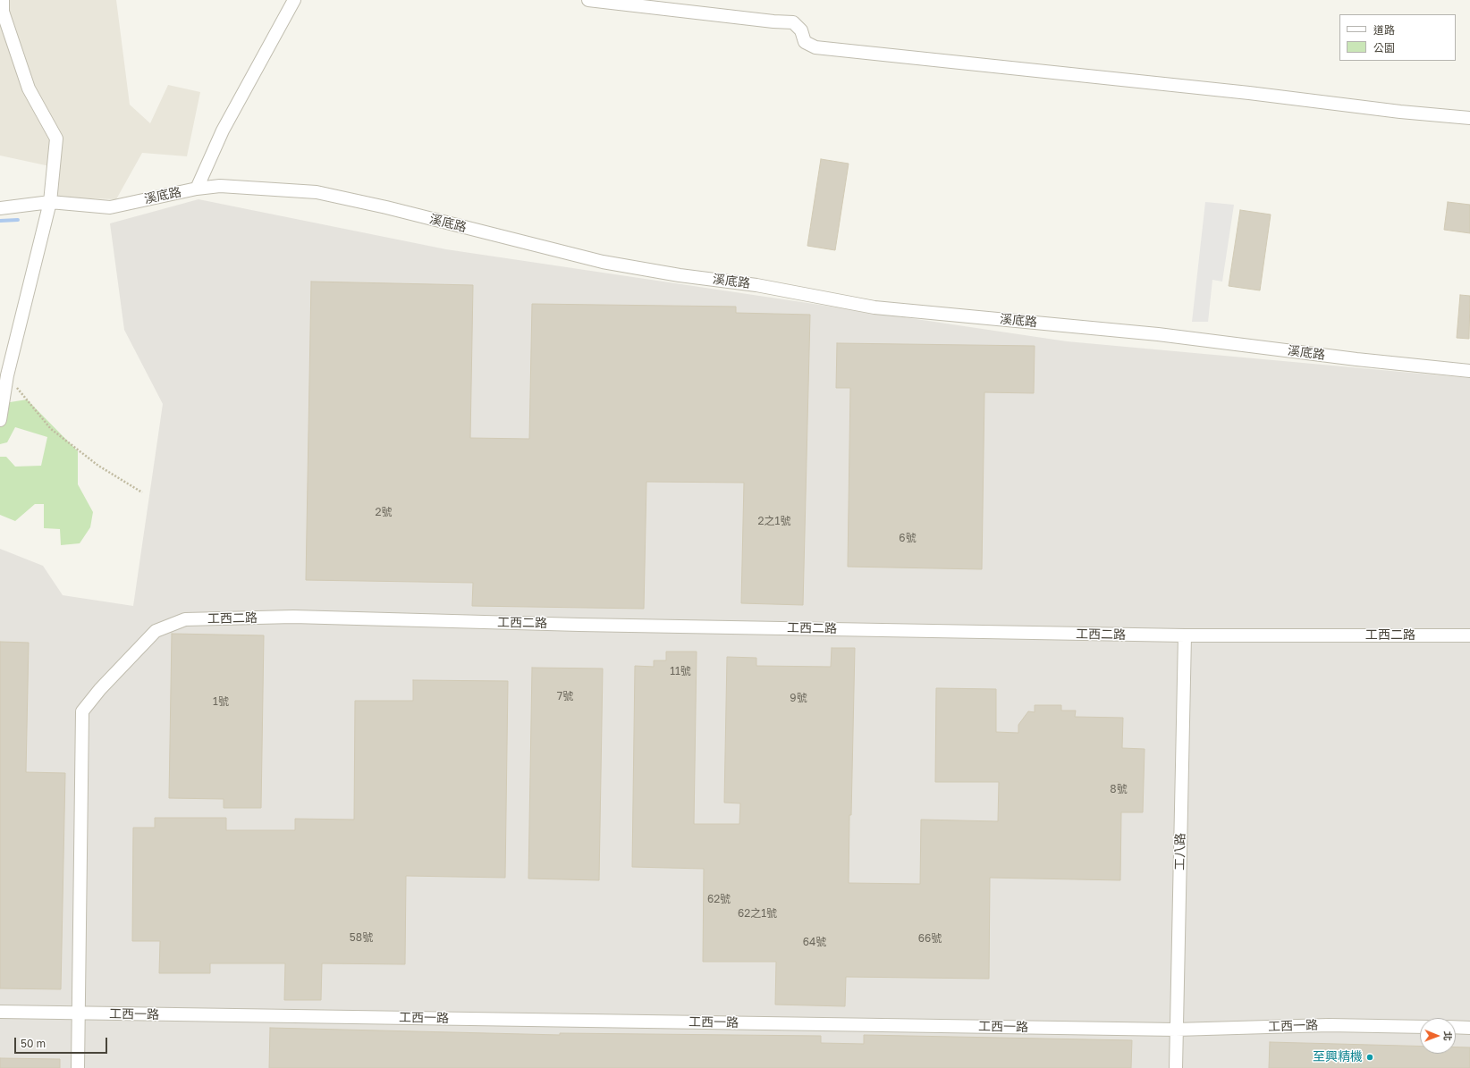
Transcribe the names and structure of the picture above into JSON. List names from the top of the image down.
{
  "streets": {
    "street": [
      "溪底路",
      "工西二路",
      "工八路",
      "工西一路"
    ]
  },
  "crossings": [
    ["工西二路", "工八路"],
    ["工西二路", "工西一路"],
    ["工八路", "工西一路"]
  ],
  "places": ["至興精機"],
  "house_numbers": [
    "2號",
    "2之1號",
    "6號",
    "11號",
    "7號",
    "9號",
    "1號",
    "8號",
    "62號",
    "62之1號",
    "58號",
    "66號",
    "64號"
  ],
  "legend": ["道路", "公園"],
  "scale_bar": "50 m",
  "north": "right"
}
